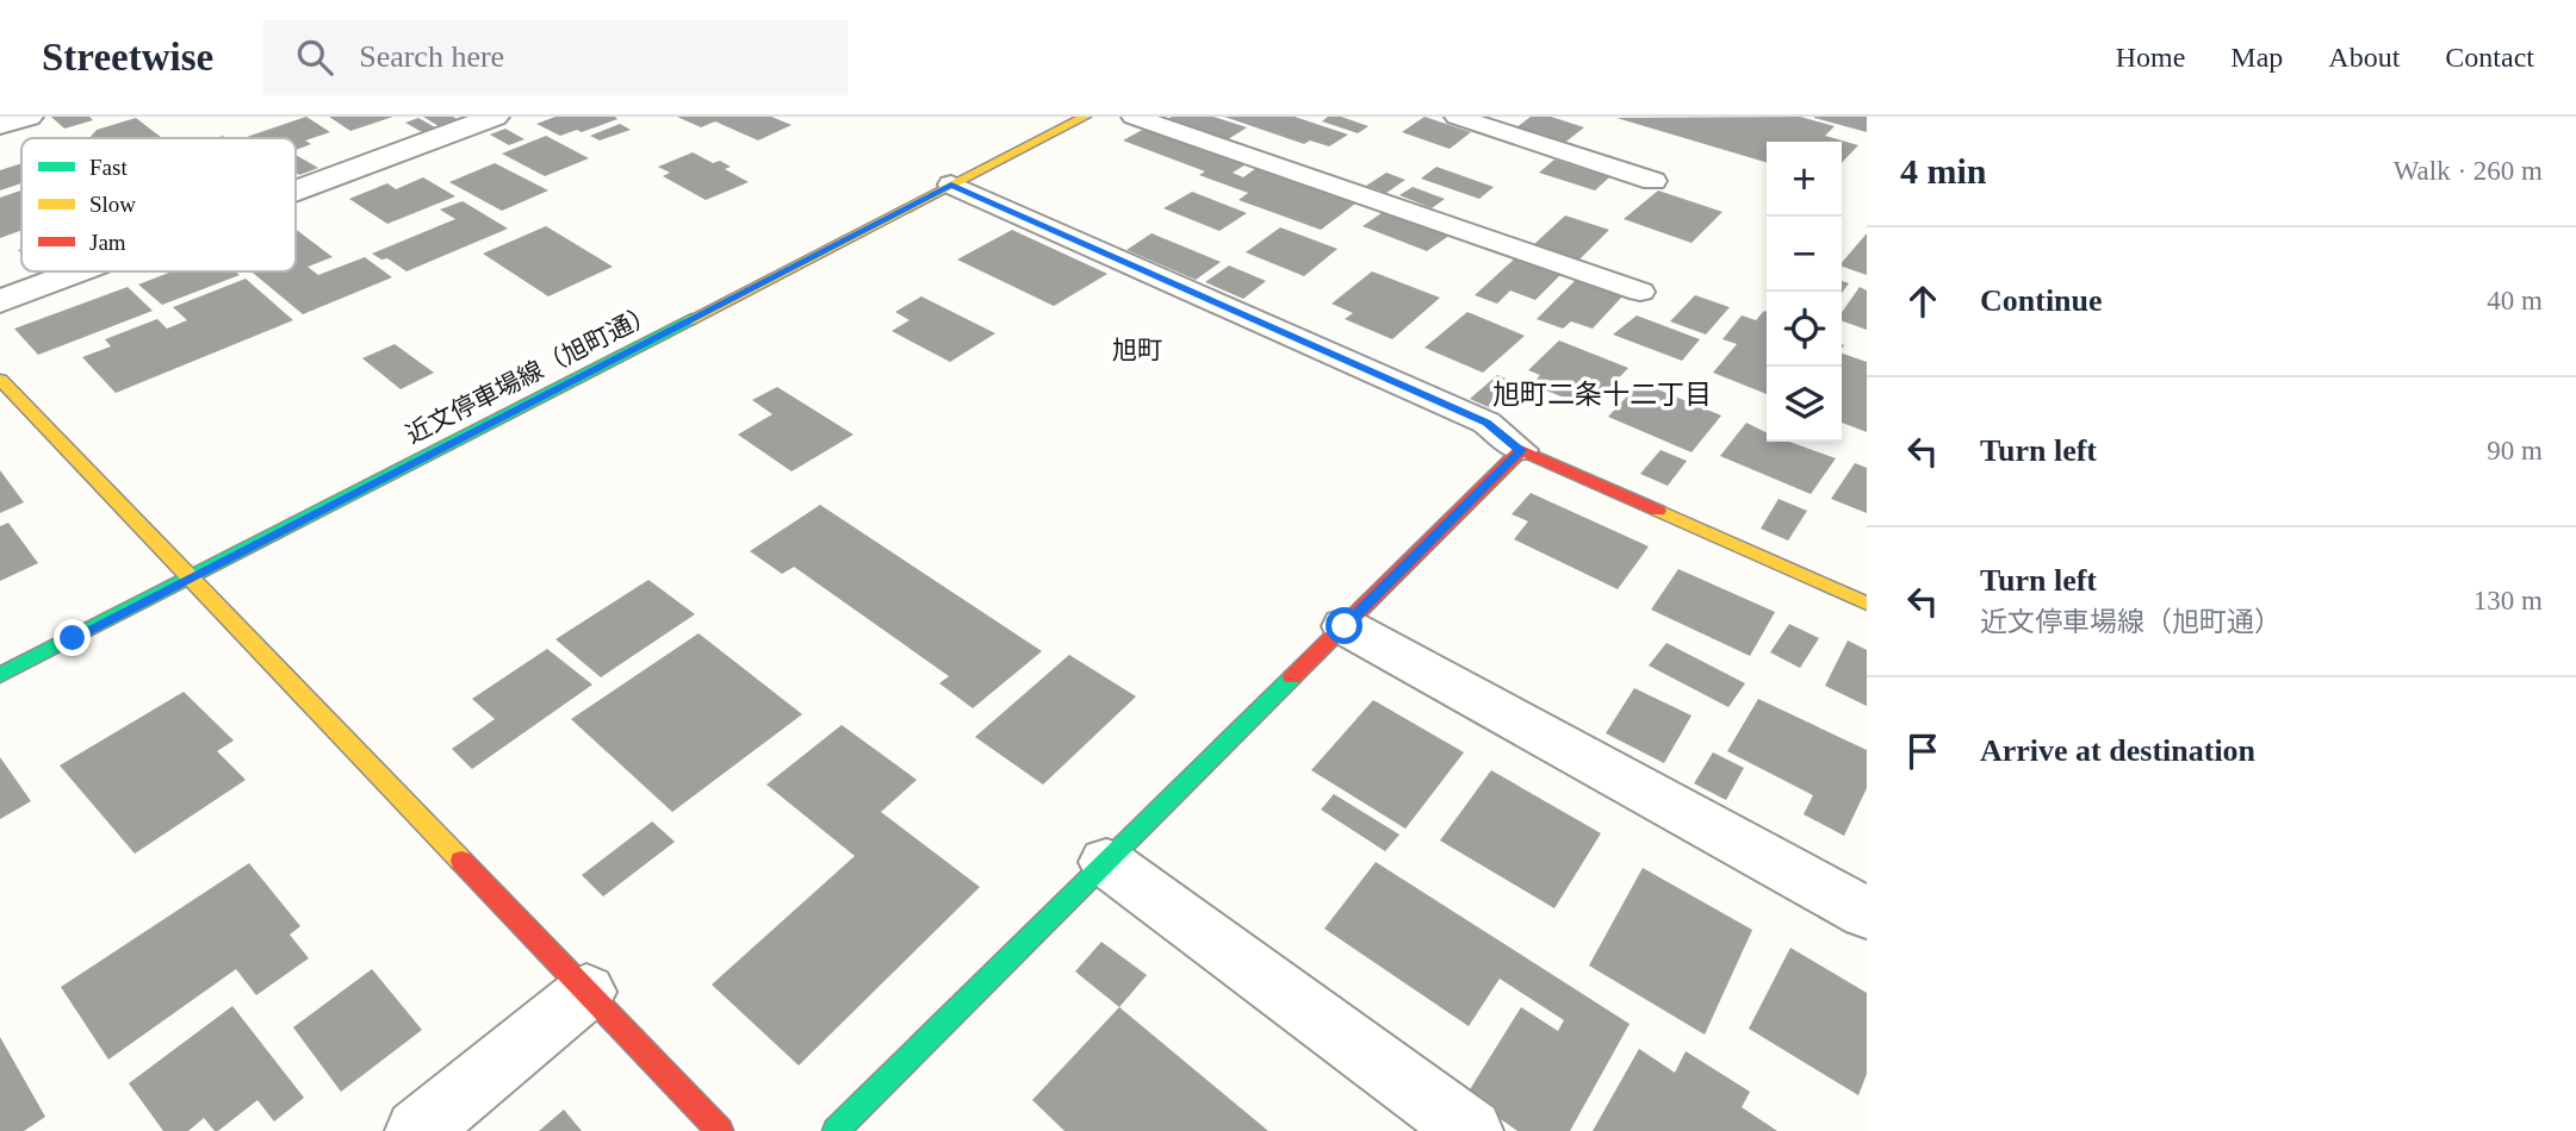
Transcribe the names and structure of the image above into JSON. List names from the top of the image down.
{
  "streets": {
    "street": ["近文停車場線（旭町通）"]
  },
  "districts": ["旭町", "旭町二条十二丁目"],
  "legend": ["Fast", "Slow", "Jam"],
  "page": {
    "header": "Streetwise",
    "search": "Search here",
    "nav": [
      "Home",
      "Map",
      "About",
      "Contact"
    ],
    "heading": ["4 min", "Walk · 260 m"],
    "map_buttons": ["+", "−"],
    "list": [
      ["Continue", "40 m"],
      ["Turn left", "90 m"],
      ["Turn left", "近文停車場線（旭町通）", "130 m"],
      "Arrive at destination"
    ]
  }
}
